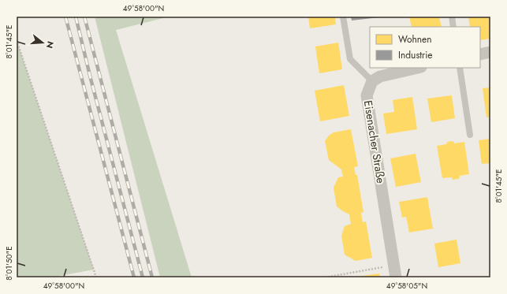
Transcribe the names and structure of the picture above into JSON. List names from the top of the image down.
{
  "streets": {
    "street": ["Eisenacher Straße"]
  },
  "legend": ["Wohnen", "Industrie"],
  "north": "right",
  "coordinates": [
    "49°58'00\"N",
    "8°01'45\"E",
    "8°01'50\"E",
    "49°58'05\"N"
  ]
}
